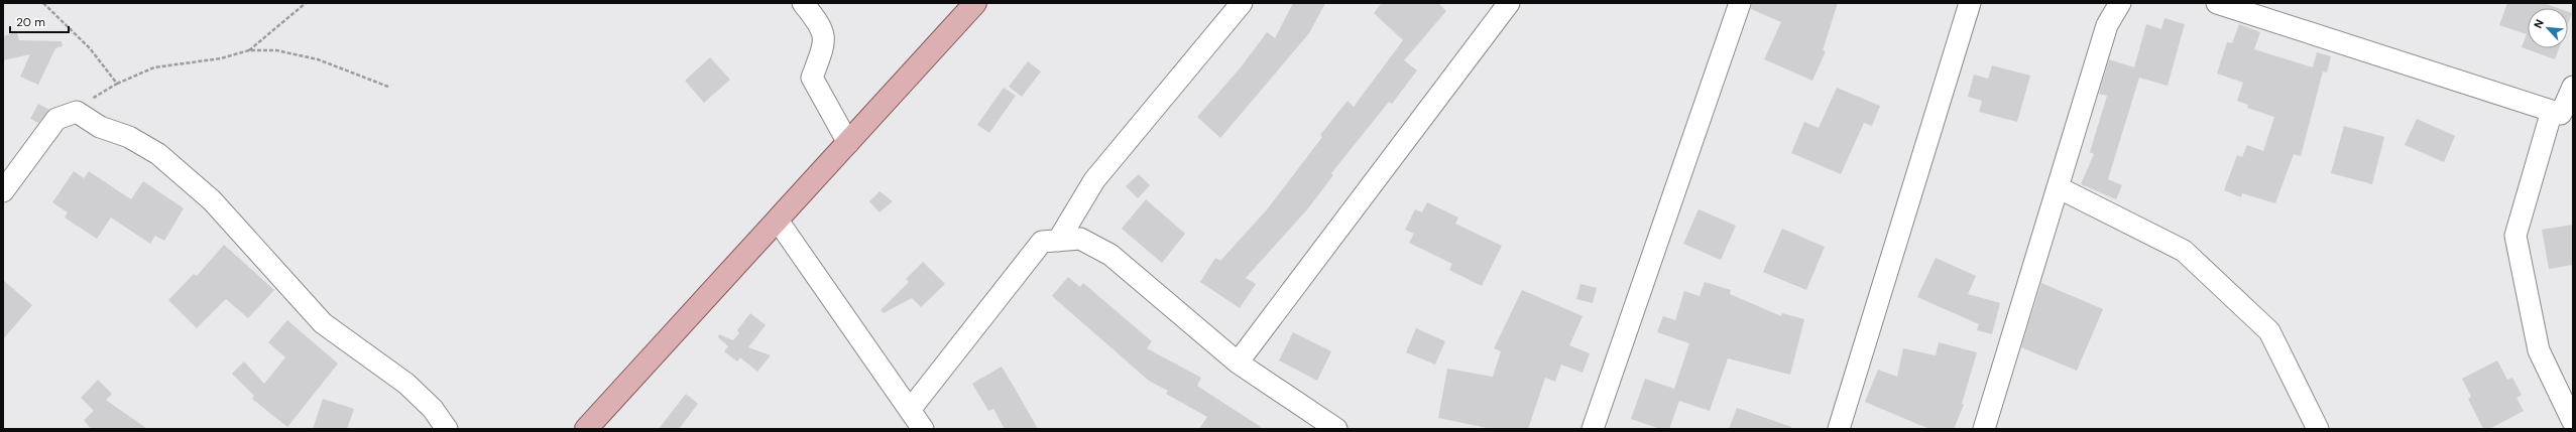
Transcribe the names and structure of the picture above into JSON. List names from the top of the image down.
{
  "scale_bar": "20 m",
  "north": "top left"
}
